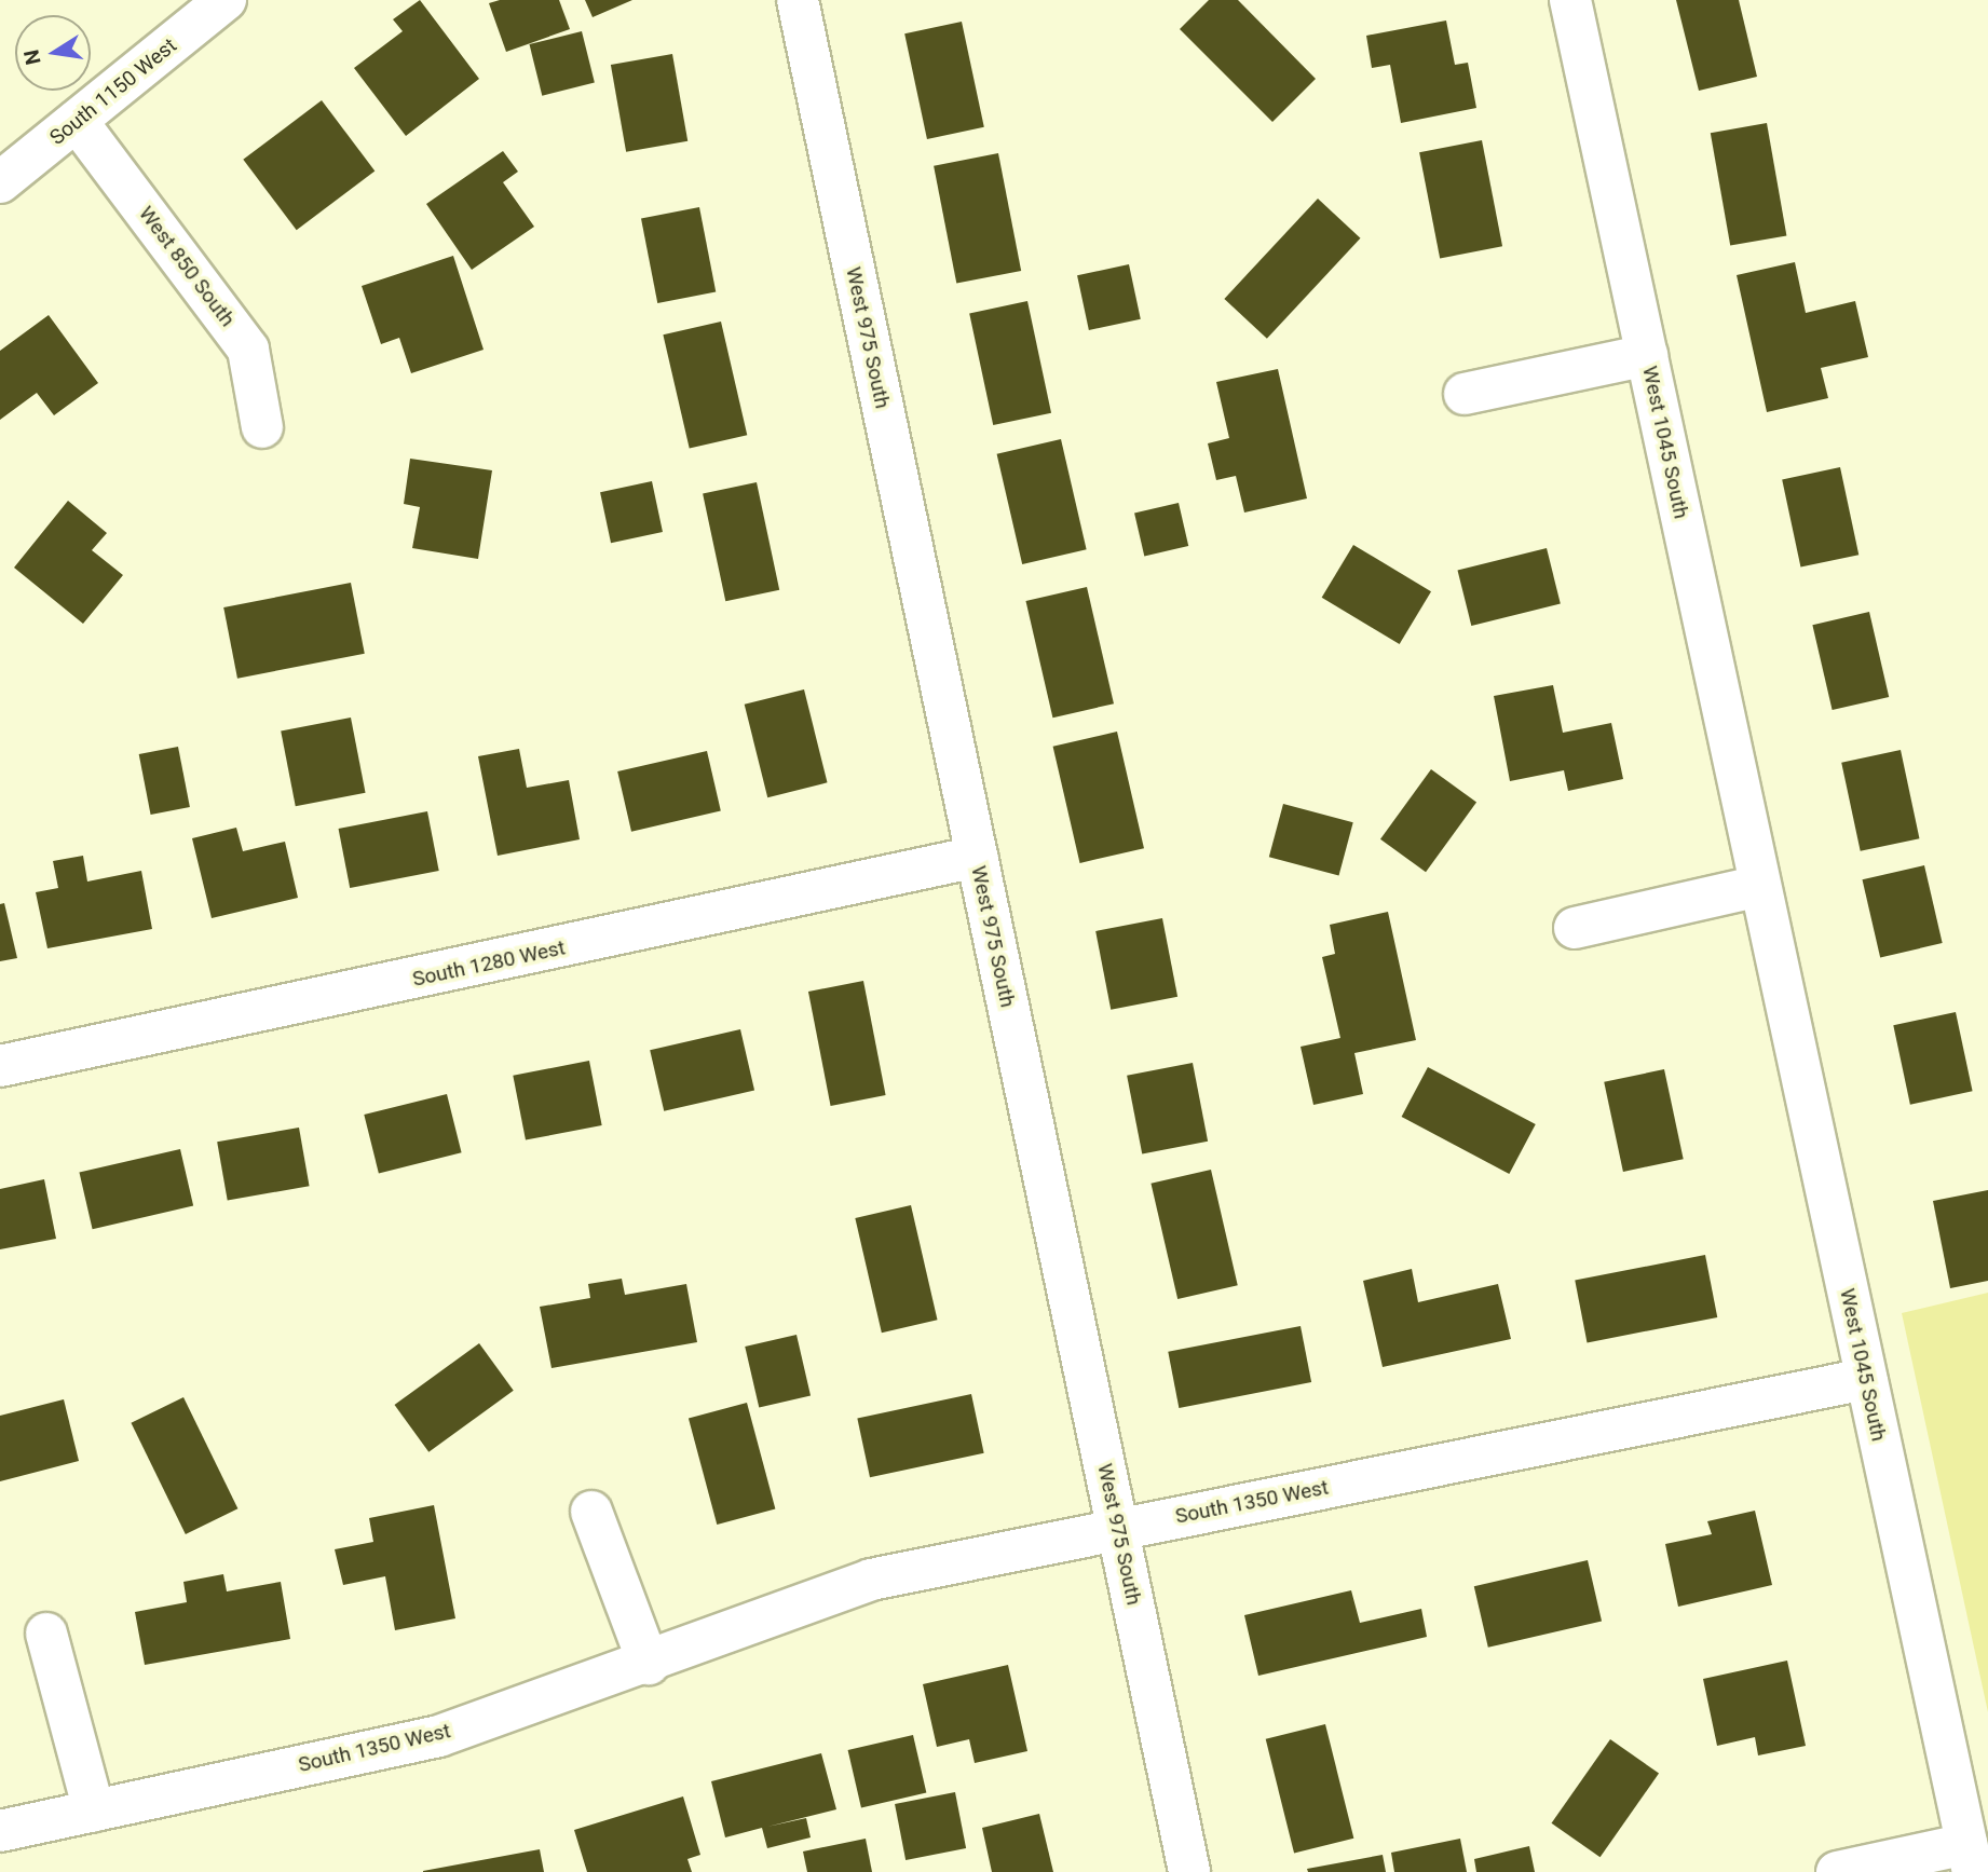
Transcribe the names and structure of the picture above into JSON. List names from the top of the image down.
{
  "streets": {
    "street": [
      "South 1150 West",
      "West 850 South",
      "West 975 South",
      "West 1045 South",
      "South 1280 West",
      "South 1350 West"
    ]
  },
  "crossings": [
    ["South 1150 West", "West 850 South"],
    ["West 975 South", "South 1280 West"],
    ["West 975 South", "South 1350 West"],
    ["West 1045 South", "South 1350 West"]
  ],
  "north": "left"
}
